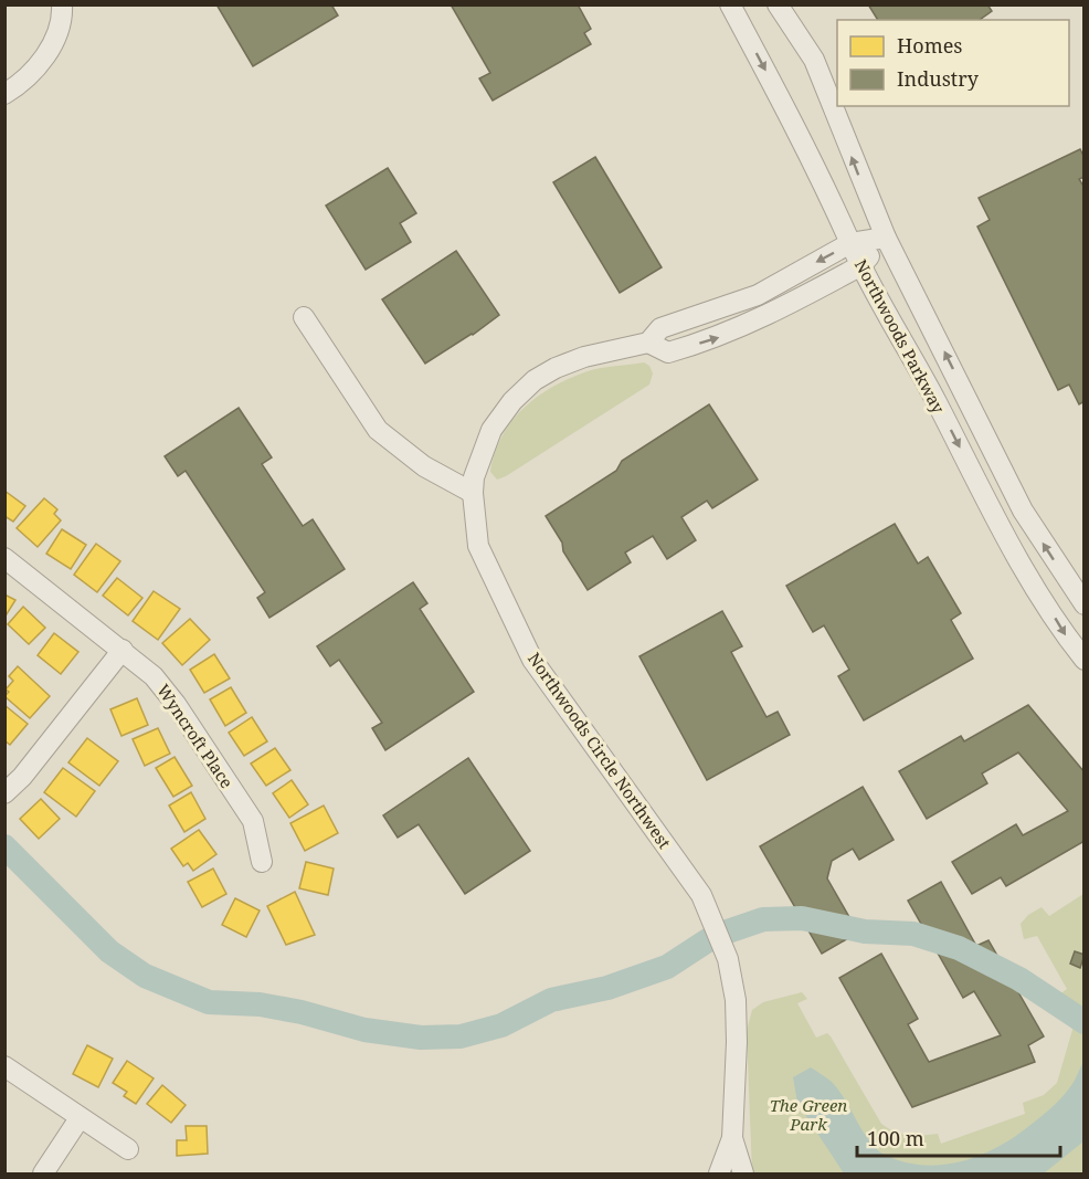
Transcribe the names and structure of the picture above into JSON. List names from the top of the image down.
{
  "streets": {
    "street": ["Northwoods Parkway", "Wyncroft Place", "Northwoods Circle Northwest"]
  },
  "crossings": [
    ["Northwoods Parkway", "Northwoods Circle Northwest"]
  ],
  "parks": ["The Green Park"],
  "legend": ["Homes", "Industry"],
  "scale_bar": "100 m"
}
